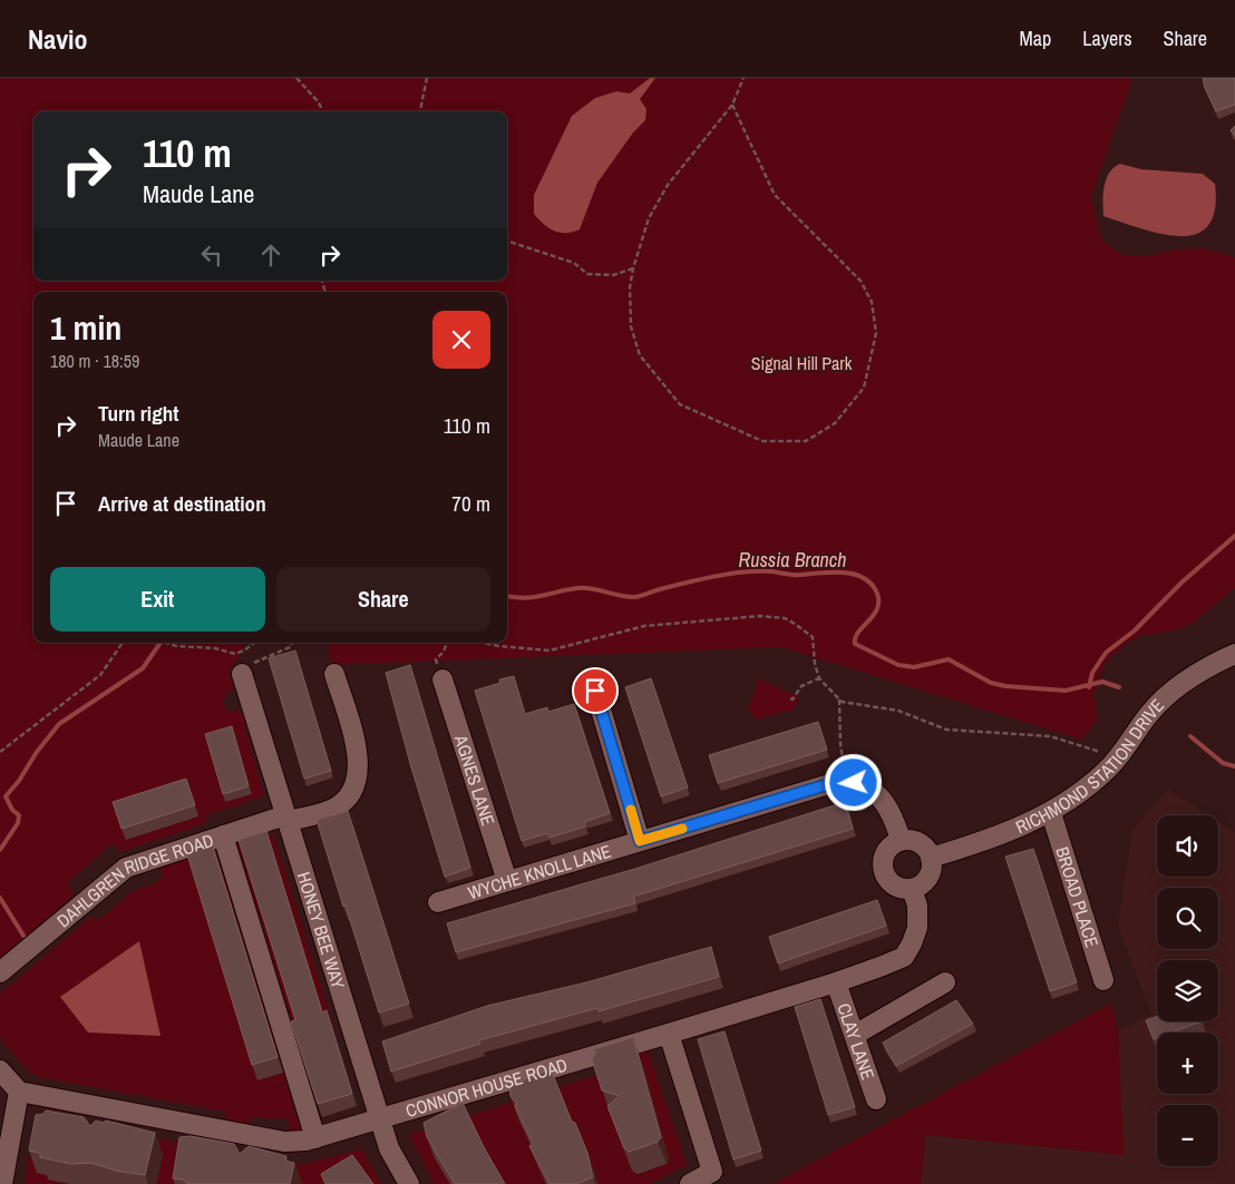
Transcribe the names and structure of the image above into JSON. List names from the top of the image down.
{
  "streets": {
    "street": [
      "RICHMOND STATION DRIVE",
      "AGNES LANE",
      "WYCHE KNOLL LANE",
      "DAHLGREN RIDGE ROAD",
      "BROAD PLACE",
      "HONEY BEE WAY",
      "CLAY LANE",
      "CONNOR HOUSE ROAD"
    ]
  },
  "crossings": [
    ["RICHMOND STATION DRIVE", "BROAD PLACE"],
    ["RICHMOND STATION DRIVE", "CONNOR HOUSE ROAD"],
    ["AGNES LANE", "WYCHE KNOLL LANE"],
    ["DAHLGREN RIDGE ROAD", "HONEY BEE WAY"],
    ["HONEY BEE WAY", "CONNOR HOUSE ROAD"],
    ["CLAY LANE", "CONNOR HOUSE ROAD"]
  ],
  "water": ["Russia Branch"],
  "parks": ["Signal Hill Park"],
  "page": {
    "header": "Navio",
    "nav": ["Map", "Layers", "Share"],
    "turn": ["110 m", "Maude Lane"],
    "heading": ["1 min", "180 m · 18:59"],
    "list": [
      {
        "name": "Turn right",
        "note": "Maude Lane",
        "value": "110 m"
      },
      {
        "name": "Arrive at destination",
        "value": "70 m"
      }
    ],
    "buttons": ["Exit", "Share"],
    "map_buttons": ["+", "−"]
  }
}
